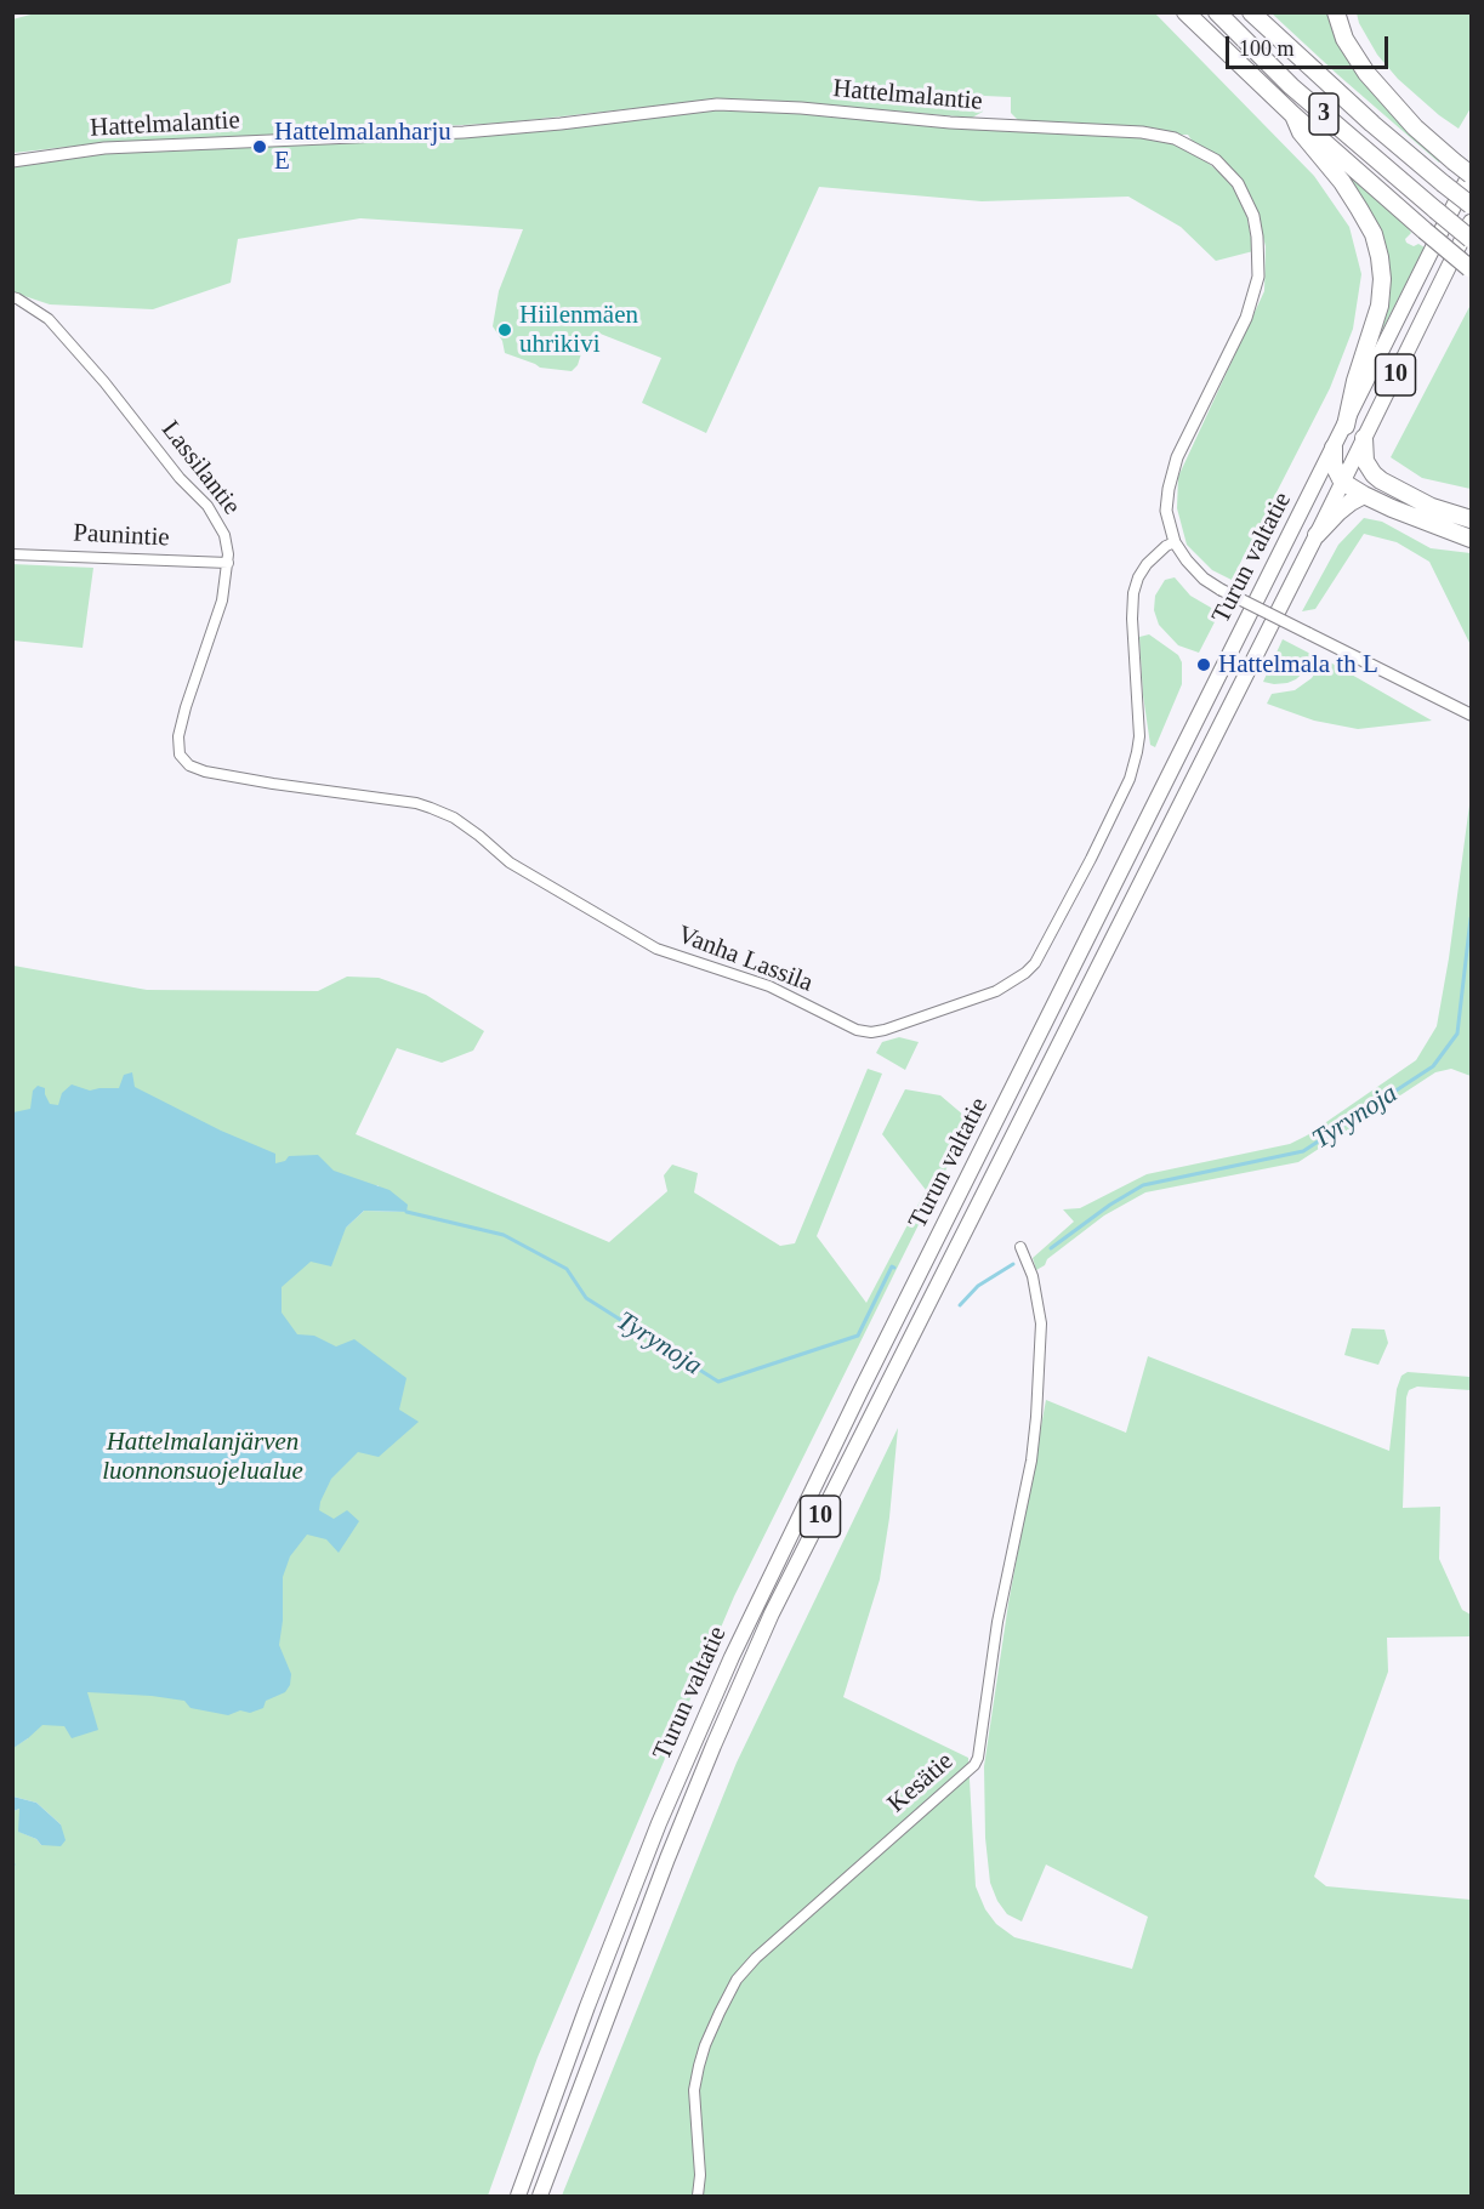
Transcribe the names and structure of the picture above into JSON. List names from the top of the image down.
{
  "streets": {
    "highway": ["3", "10", "Turun valtatie"],
    "street": [
      "Hattelmalantie",
      "Lassilantie",
      "Paunintie",
      "Vanha Lassila",
      "Kesätie"
    ]
  },
  "crossings": [
    ["Hattelmalantie", "Vanha Lassila"],
    ["Lassilantie", "Paunintie"],
    ["Lassilantie", "Vanha Lassila"]
  ],
  "water": ["Tyrynoja"],
  "parks": ["Hattelmalanjärven luonnonsuojelualue"],
  "places": ["Hattelmalanharju E", "Hiilenmäen uhrikivi", "Hattelmala th L"],
  "scale_bar": "100 m"
}
